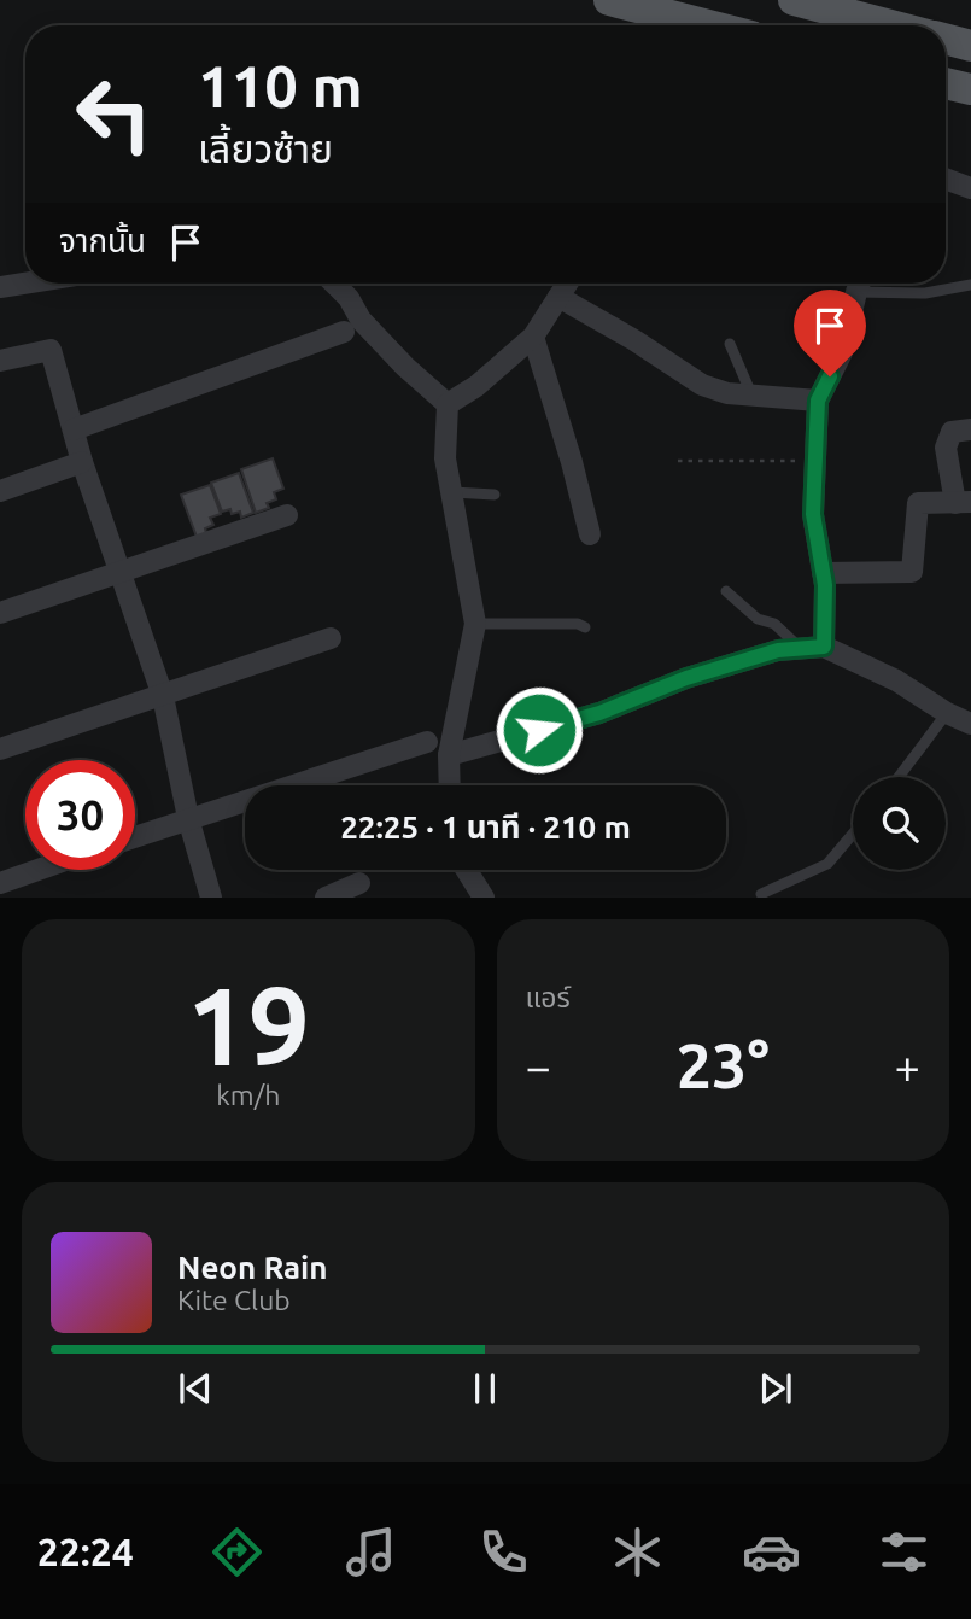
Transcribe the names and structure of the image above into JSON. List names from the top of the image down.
{
  "page": {
    "turn": ["110 m", "เลี้ยวซ้าย"],
    "then": "จากนั้น",
    "limit": "30",
    "trip": "22:25 · 1 นาที · 210 m",
    "tile": [
      ["19", "km/h"],
      "แอร์"
    ],
    "heat": ["−", "23°", "+"],
    "song": ["Neon Rain", "Kite Club"],
    "tabs": "22:24"
  }
}
